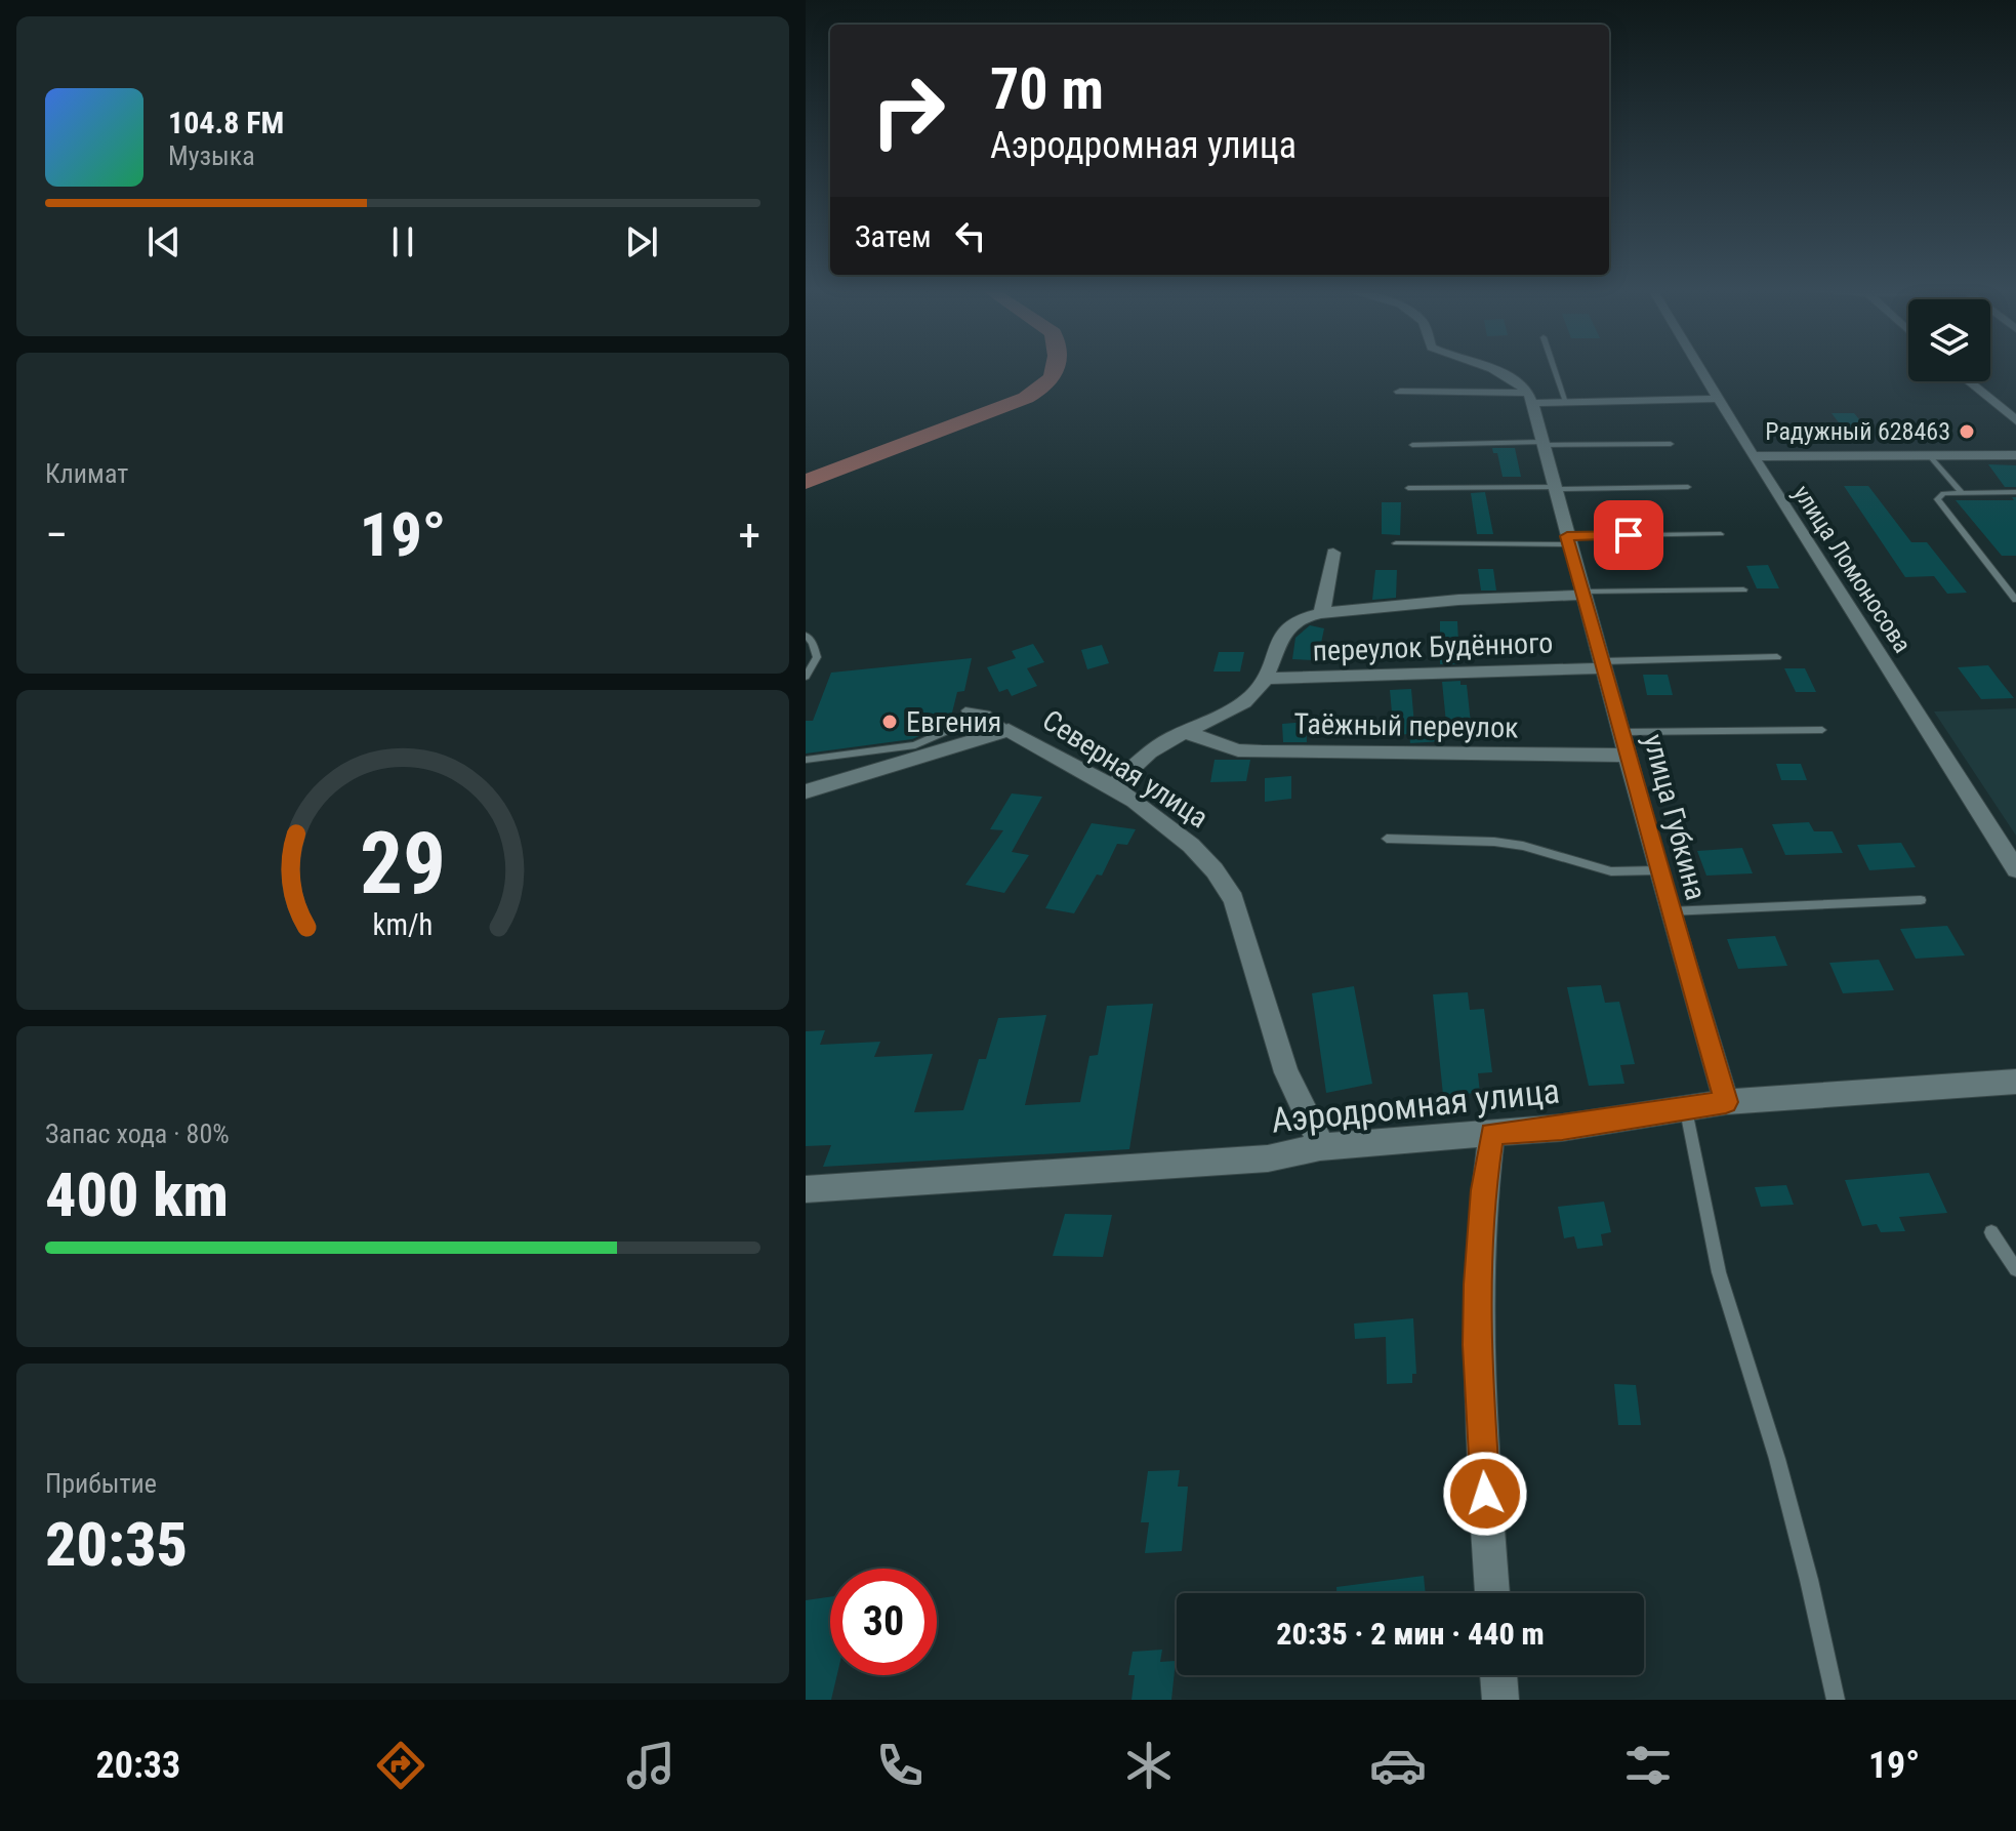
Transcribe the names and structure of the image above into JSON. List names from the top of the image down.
{
  "streets": {
    "street": [
      "улица Ломоносова",
      "переулок Будённого",
      "Таёжный переулок",
      "Северная улица",
      "улица Губкина",
      "Аэродромная улица"
    ]
  },
  "crossings": [
    ["переулок Будённого", "улица Губкина"],
    ["Таёжный переулок", "улица Губкина"],
    ["Северная улица", "Аэродромная улица"],
    ["улица Губкина", "Аэродромная улица"]
  ],
  "places": ["Радужный 628463", "Евгения"],
  "page": {
    "turn": ["70 m", "Аэродромная улица"],
    "song": ["104.8 FM", "Музыка"],
    "then": "Затем",
    "tile": [
      "Климат",
      ["Запас хода · 80%", "400 km"],
      ["Прибытие", "20:35"]
    ],
    "heat": ["−", "19°", "+"],
    "limit": "30",
    "trip": "20:35 · 2 мин · 440 m",
    "tabs": ["20:33", "19°"],
    "gauge": ["29", "km/h"]
  }
}
